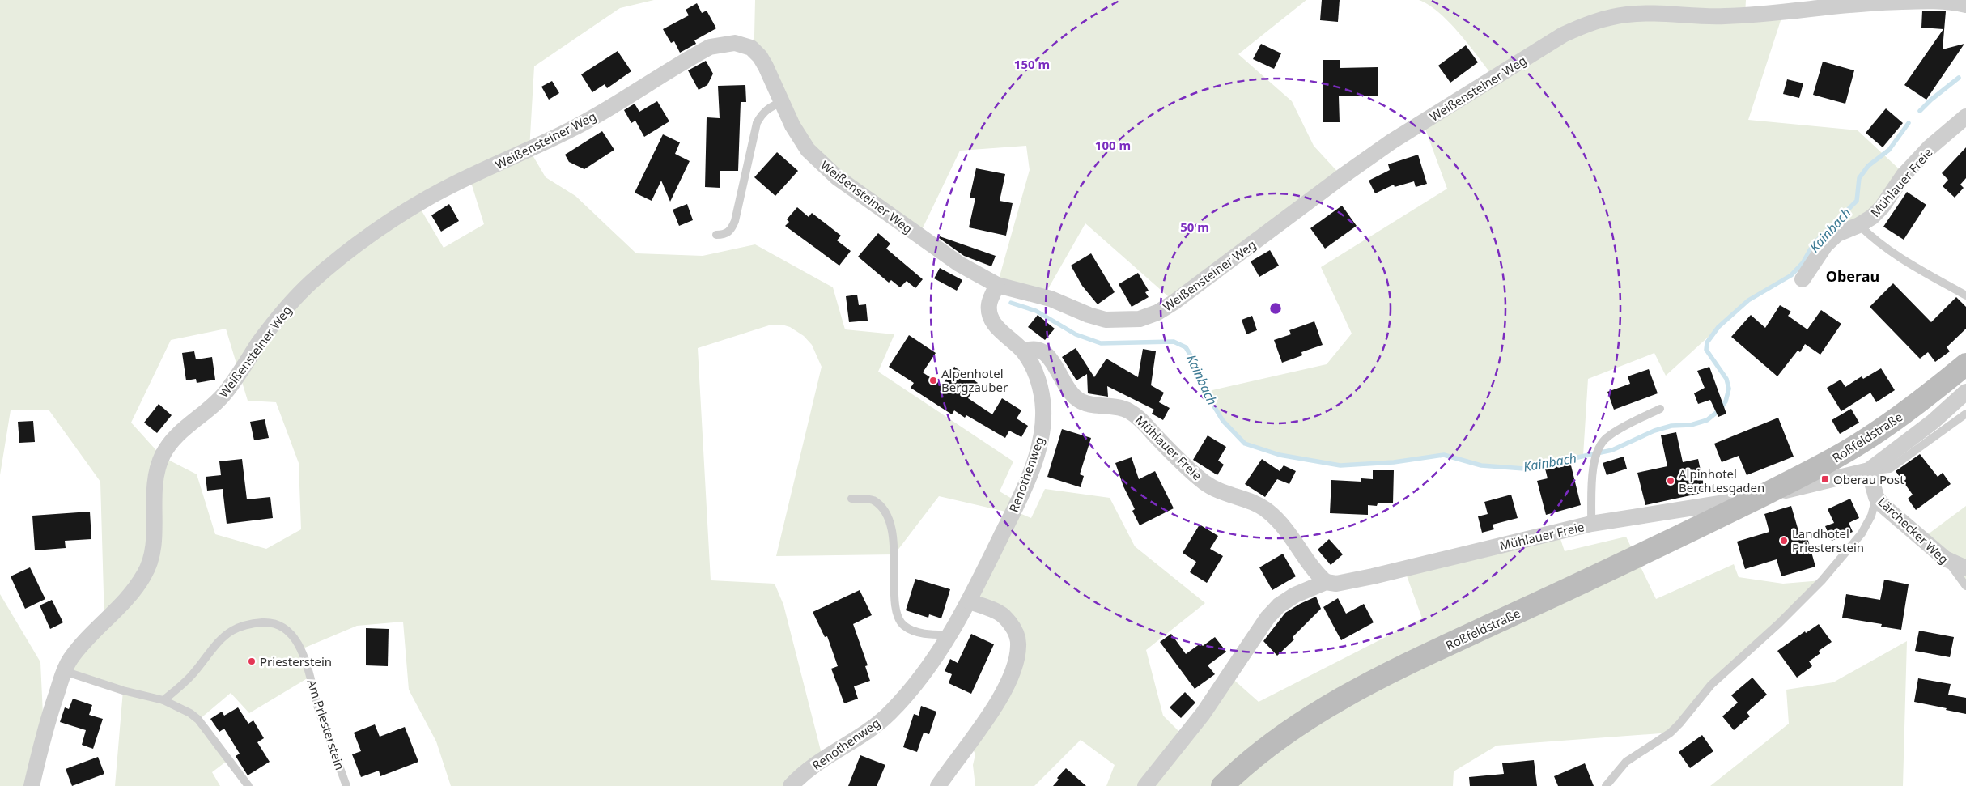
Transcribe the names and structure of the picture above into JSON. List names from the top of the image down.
{
  "streets": {
    "main road": ["Roßfeldstraße"],
    "street": [
      "Weißensteiner Weg",
      "Mühlauer Freie",
      "Renothenweg",
      "Lärchecker Weg"
    ],
    "lane": ["Am Priesterstein"]
  },
  "crossings": [
    ["Weißensteiner Weg", "Renothenweg"],
    ["Mühlauer Freie", "Roßfeldstraße"],
    ["Mühlauer Freie", "Renothenweg"],
    ["Roßfeldstraße", "Lärchecker Weg"]
  ],
  "districts": ["Oberau"],
  "water": ["Kainbach"],
  "places": {
    "other": [
      "Alpenhotel Bergzauber",
      "Alpinhotel Berchtesgaden",
      "Landhotel Priesterstein",
      "Priesterstein"
    ],
    "transit": ["Oberau Post"]
  },
  "rings": ["150 m", "100 m", "50 m"]
}
